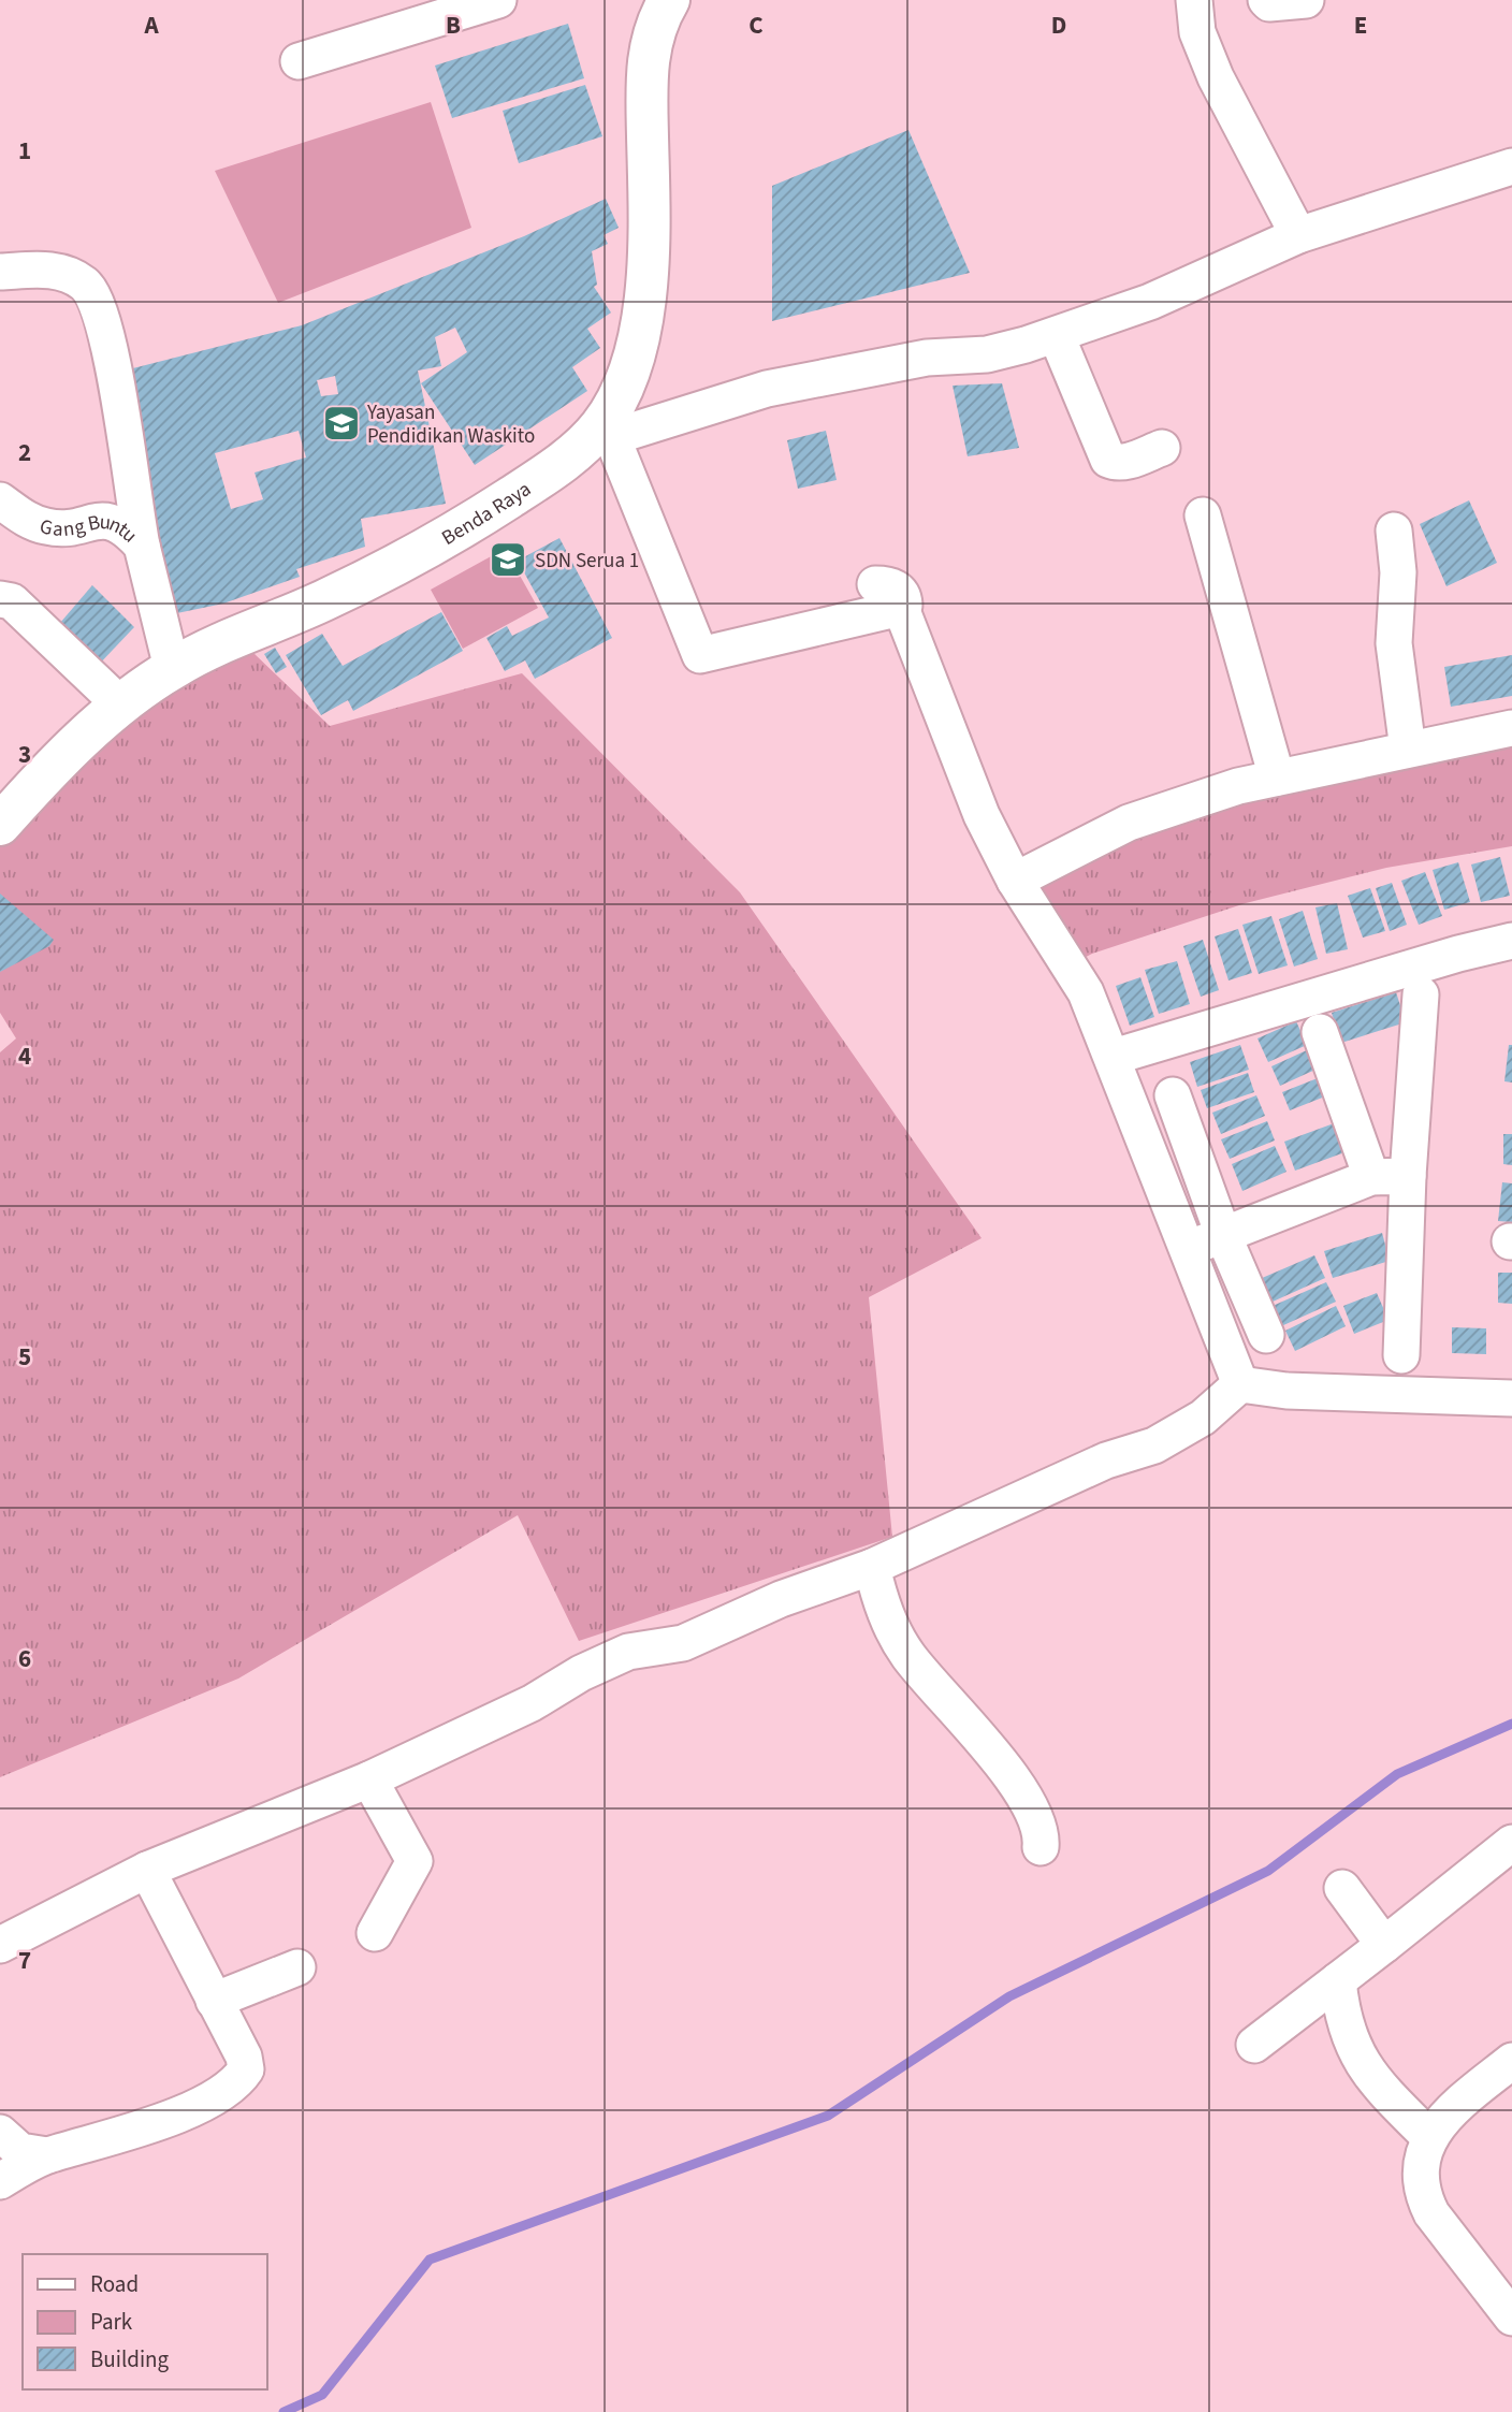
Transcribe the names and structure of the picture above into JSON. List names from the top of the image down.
{
  "streets": {
    "street": ["Benda Raya", "Gang Buntu"]
  },
  "crossings": [
    ["Benda Raya", "Gang Buntu"]
  ],
  "places": {
    "school or university": ["Yayasan Pendidikan Waskito", "SDN Serua 1"]
  },
  "legend": ["Road", "Park", "Building"],
  "grid": {
    "columns": [
      "A",
      "B",
      "C",
      "D",
      "E"
    ],
    "rows": [
      "1",
      "2",
      "3",
      "4",
      "5",
      "6",
      "7"
    ]
  }
}
